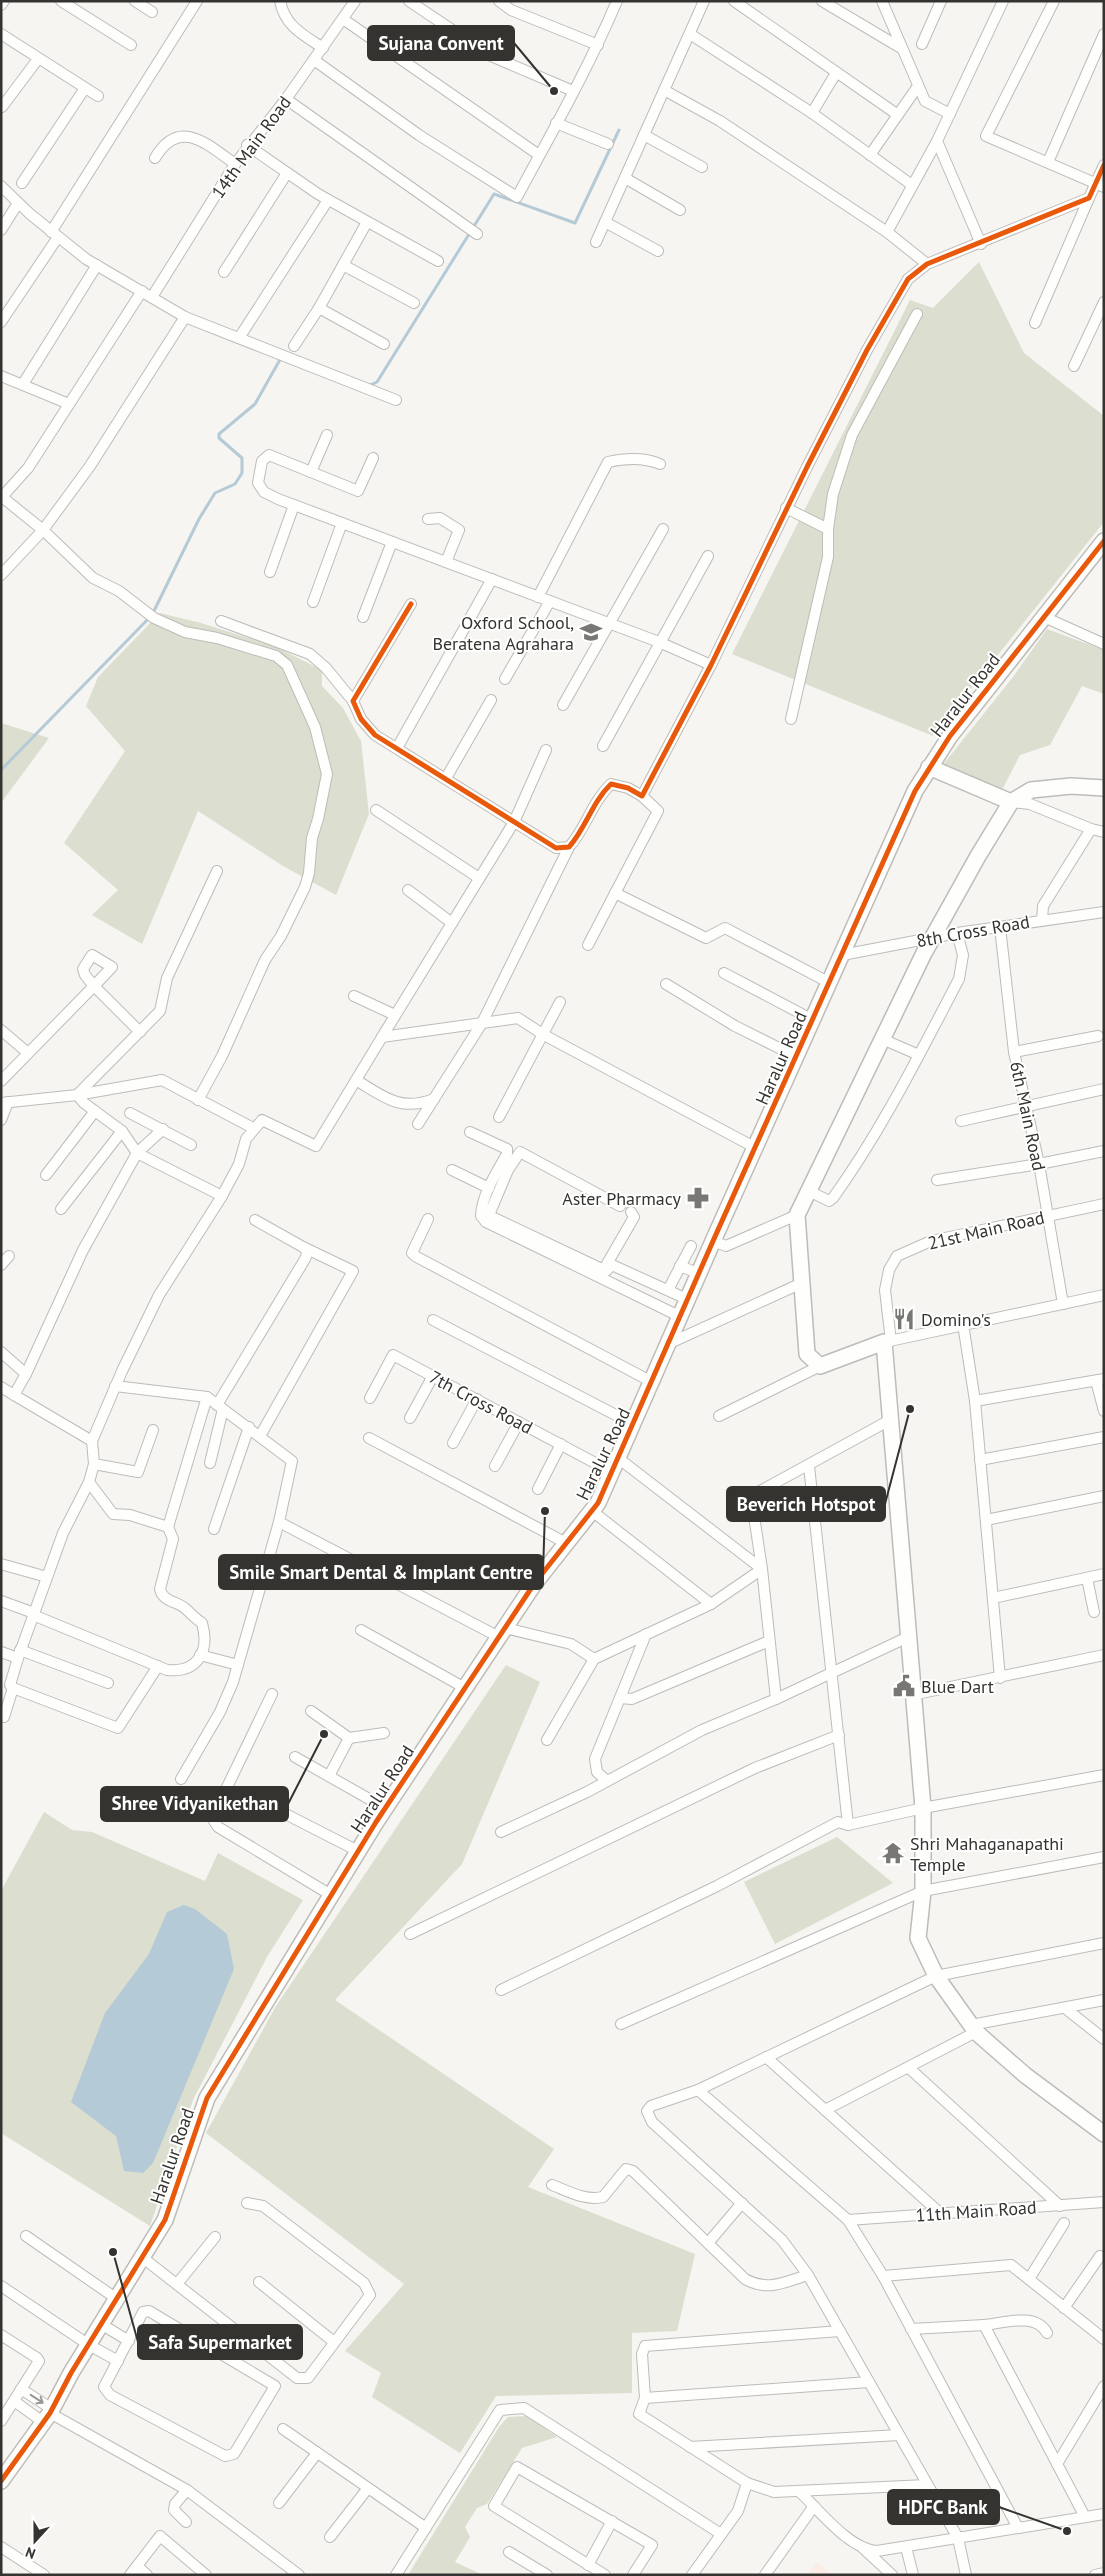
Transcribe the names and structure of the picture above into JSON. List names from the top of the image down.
{
  "streets": {
    "street": [
      "14th Main Road",
      "Haralur Road",
      "8th Cross Road",
      "6th Main Road",
      "21st Main Road",
      "7th Cross Road",
      "11th Main Road"
    ]
  },
  "crossings": [
    ["Haralur Road", "8th Cross Road"],
    ["Haralur Road", "7th Cross Road"],
    ["8th Cross Road", "6th Main Road"],
    ["6th Main Road", "21st Main Road"]
  ],
  "places": {
    "other": [
      "Sujana Convent",
      "Beverich Hotspot",
      "Smile Smart Dental & Implant Centre",
      "Shree Vidyanikethan",
      "Safa Supermarket",
      "HDFC Bank"
    ],
    "school or university": ["Oxford School, Beratena Agrahara"],
    "pharmacy": ["Aster Pharmacy"],
    "restaurant": ["Domino's"],
    "public building": ["Blue Dart"],
    "temple": ["Shri Mahaganapathi Temple"]
  },
  "north": "bottom"
}
